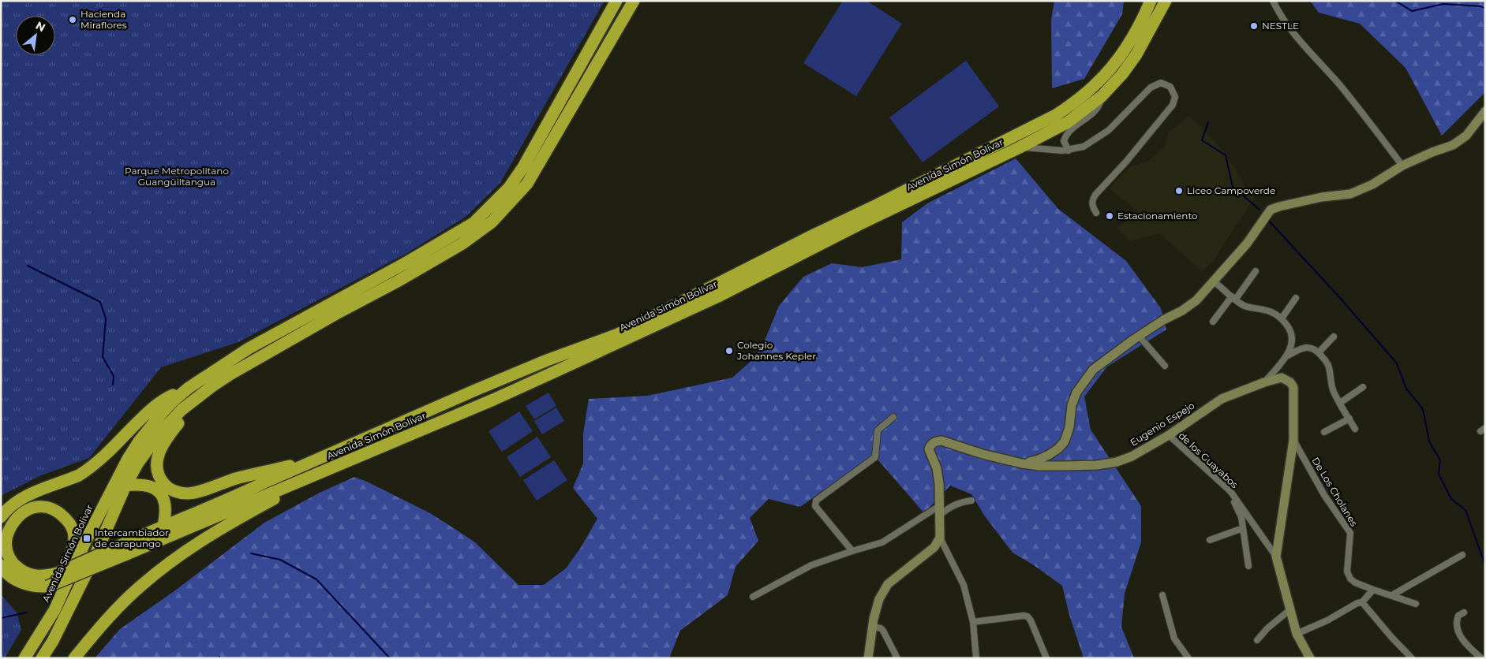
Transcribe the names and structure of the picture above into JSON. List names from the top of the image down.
{
  "streets": {
    "highway": ["Avenida Simón Bolívar"],
    "street": ["Eugenio Espejo", "de los Guayabos", "De Los Cholanes"]
  },
  "crossings": [
    ["Eugenio Espejo", "de los Guayabos"],
    ["Eugenio Espejo", "De Los Cholanes"]
  ],
  "parks": ["Parque Metropolitano Guangüiltangua"],
  "places": {
    "other": [
      "Hacienda Miraflores",
      "NESTLE",
      "Liceo Campoverde",
      "Estacionamiento",
      "Colegio Johannes Kepler"
    ],
    "transit": ["Intercambiador de carapungo"]
  },
  "north": "top right"
}
